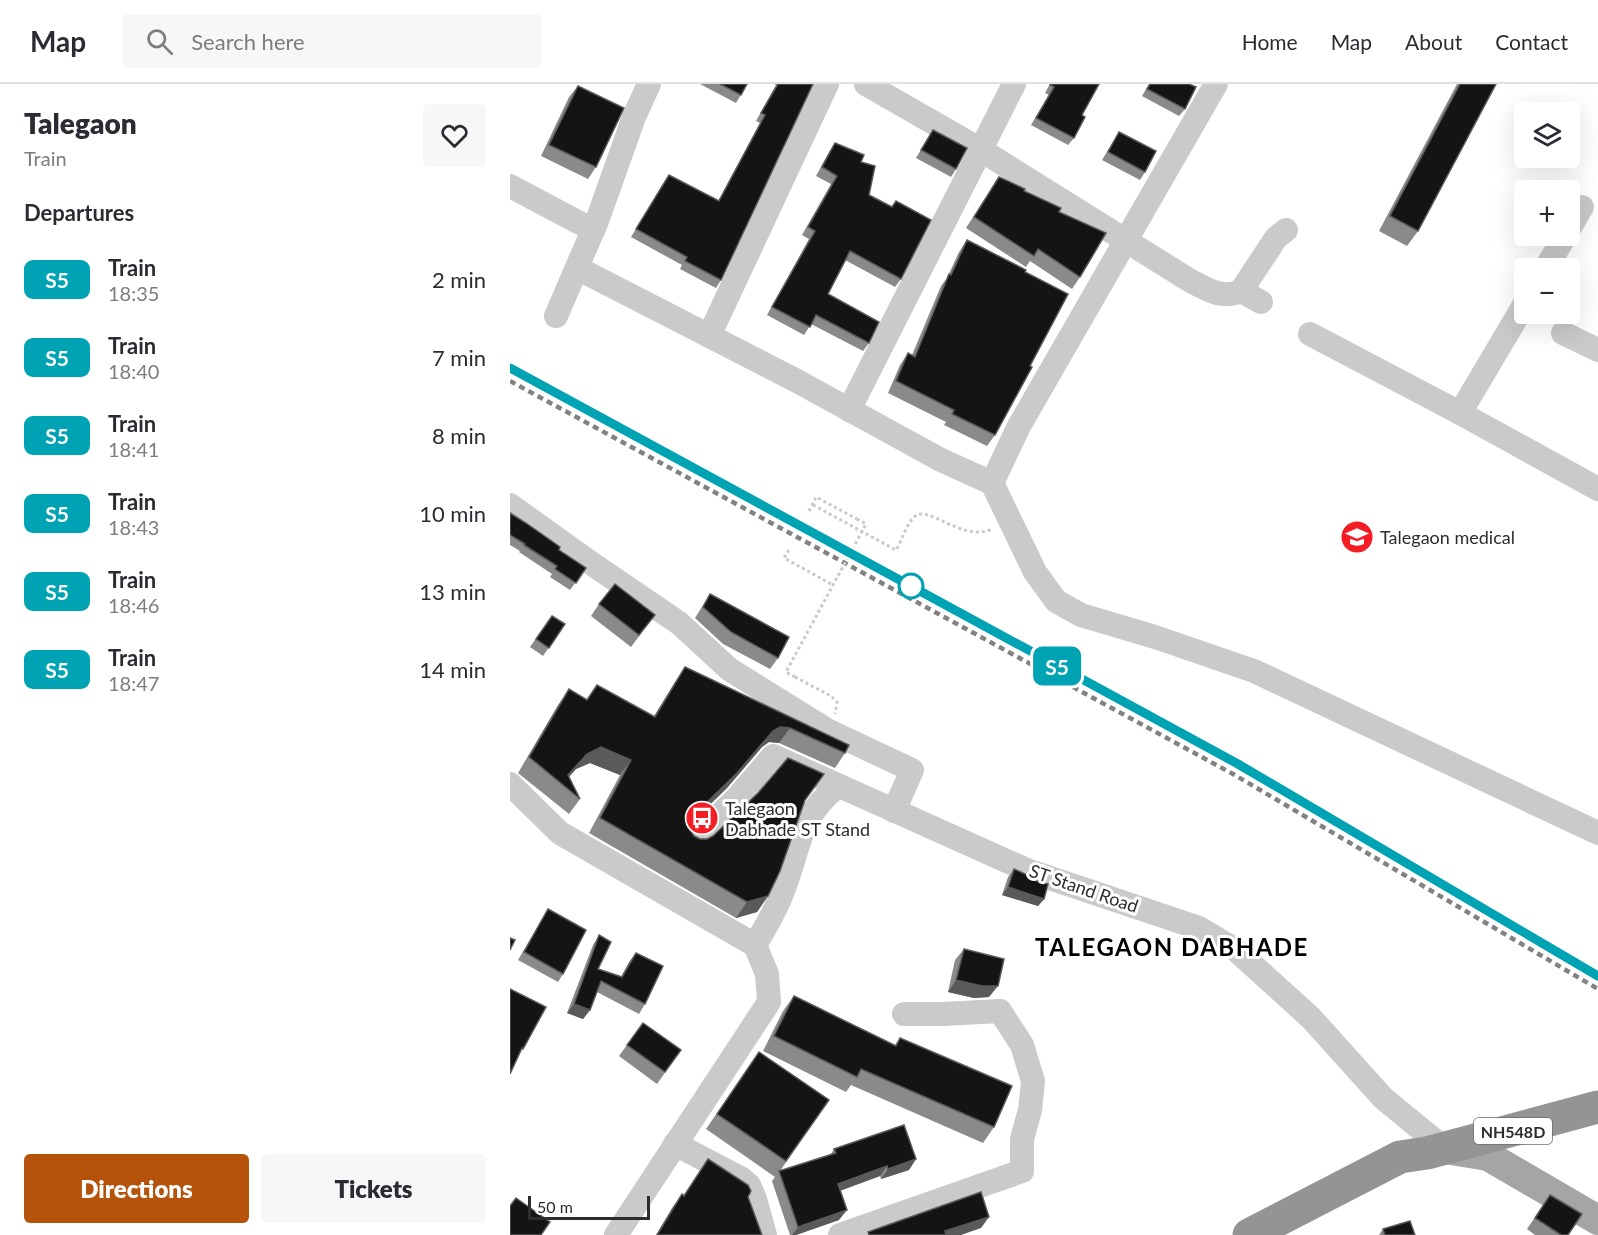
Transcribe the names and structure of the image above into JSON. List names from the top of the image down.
{
  "streets": {
    "highway": ["NH548D"],
    "street": ["ST Stand Road"]
  },
  "crossings": [
    ["ST Stand Road", "NH548D"]
  ],
  "districts": ["TALEGAON DABHADE"],
  "places": {
    "school or university": ["Talegaon medical"],
    "bus stop": ["Talegaon Dabhade ST Stand"]
  },
  "scale_bar": "50 m",
  "page": {
    "header": "Map",
    "search": "Search here",
    "nav": [
      "Home",
      "Map",
      "About",
      "Contact"
    ],
    "heading": [
      ["Talegaon", "Train"],
      "Departures"
    ],
    "on_map": "S5",
    "map_buttons": ["+", "−"],
    "list": [
      {
        "mark": "S5",
        "name": "Train",
        "note": "18:35",
        "value": "2 min"
      },
      {
        "mark": "S5",
        "name": "Train",
        "note": "18:40",
        "value": "7 min"
      },
      {
        "mark": "S5",
        "name": "Train",
        "note": "18:41",
        "value": "8 min"
      },
      {
        "mark": "S5",
        "name": "Train",
        "note": "18:43",
        "value": "10 min"
      },
      {
        "mark": "S5",
        "name": "Train",
        "note": "18:46",
        "value": "13 min"
      },
      {
        "mark": "S5",
        "name": "Train",
        "note": "18:47",
        "value": "14 min"
      }
    ],
    "buttons": ["Directions", "Tickets"],
    "scale": "50 m"
  }
}
